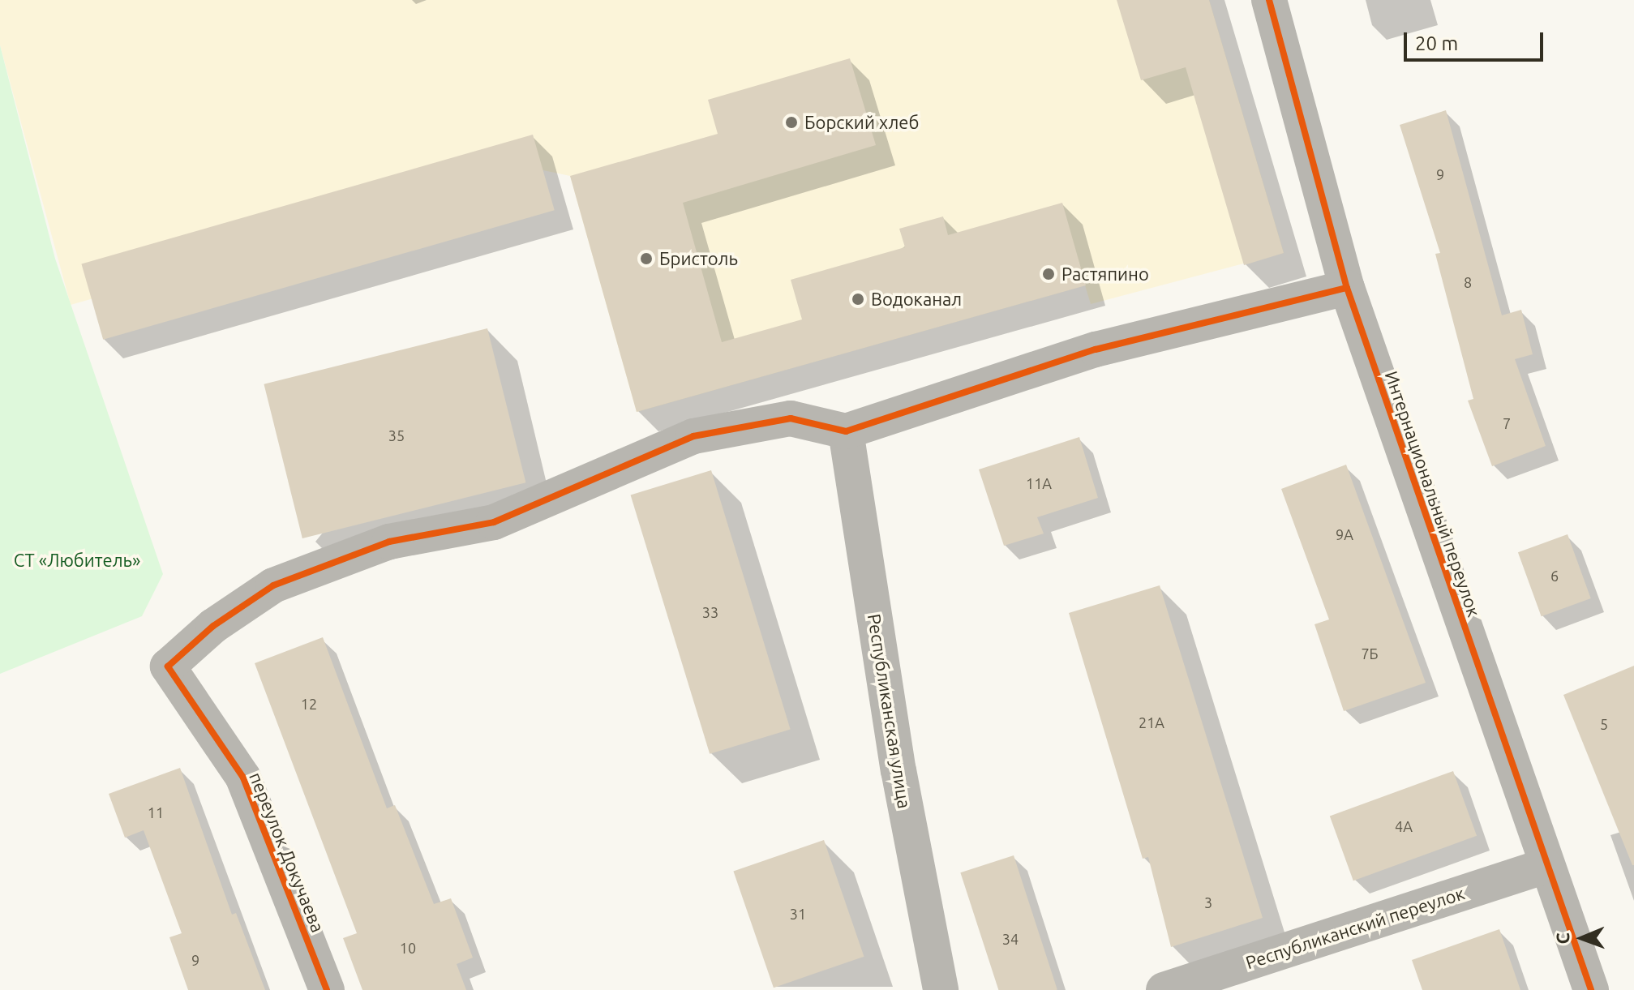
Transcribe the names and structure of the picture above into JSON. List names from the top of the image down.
{
  "streets": {
    "street": [
      "Интернациональный переулок",
      "Республиканская улица",
      "переулок Докучаева",
      "Республиканский переулок"
    ]
  },
  "crossings": [
    ["Интернациональный переулок", "Республиканский переулок"],
    ["Республиканская улица", "переулок Докучаева"]
  ],
  "parks": ["СТ «Любитель»"],
  "places": [
    "Борский хлеб",
    "Бристоль",
    "Растяпино",
    "Водоканал"
  ],
  "house_numbers": [
    "9",
    "8",
    "7",
    "35",
    "11А",
    "9А",
    "6",
    "33",
    "7Б",
    "12",
    "21А",
    "5",
    "11",
    "4А",
    "3",
    "31",
    "34",
    "10",
    "9"
  ],
  "scale_bar": "20 m",
  "north": "left"
}
